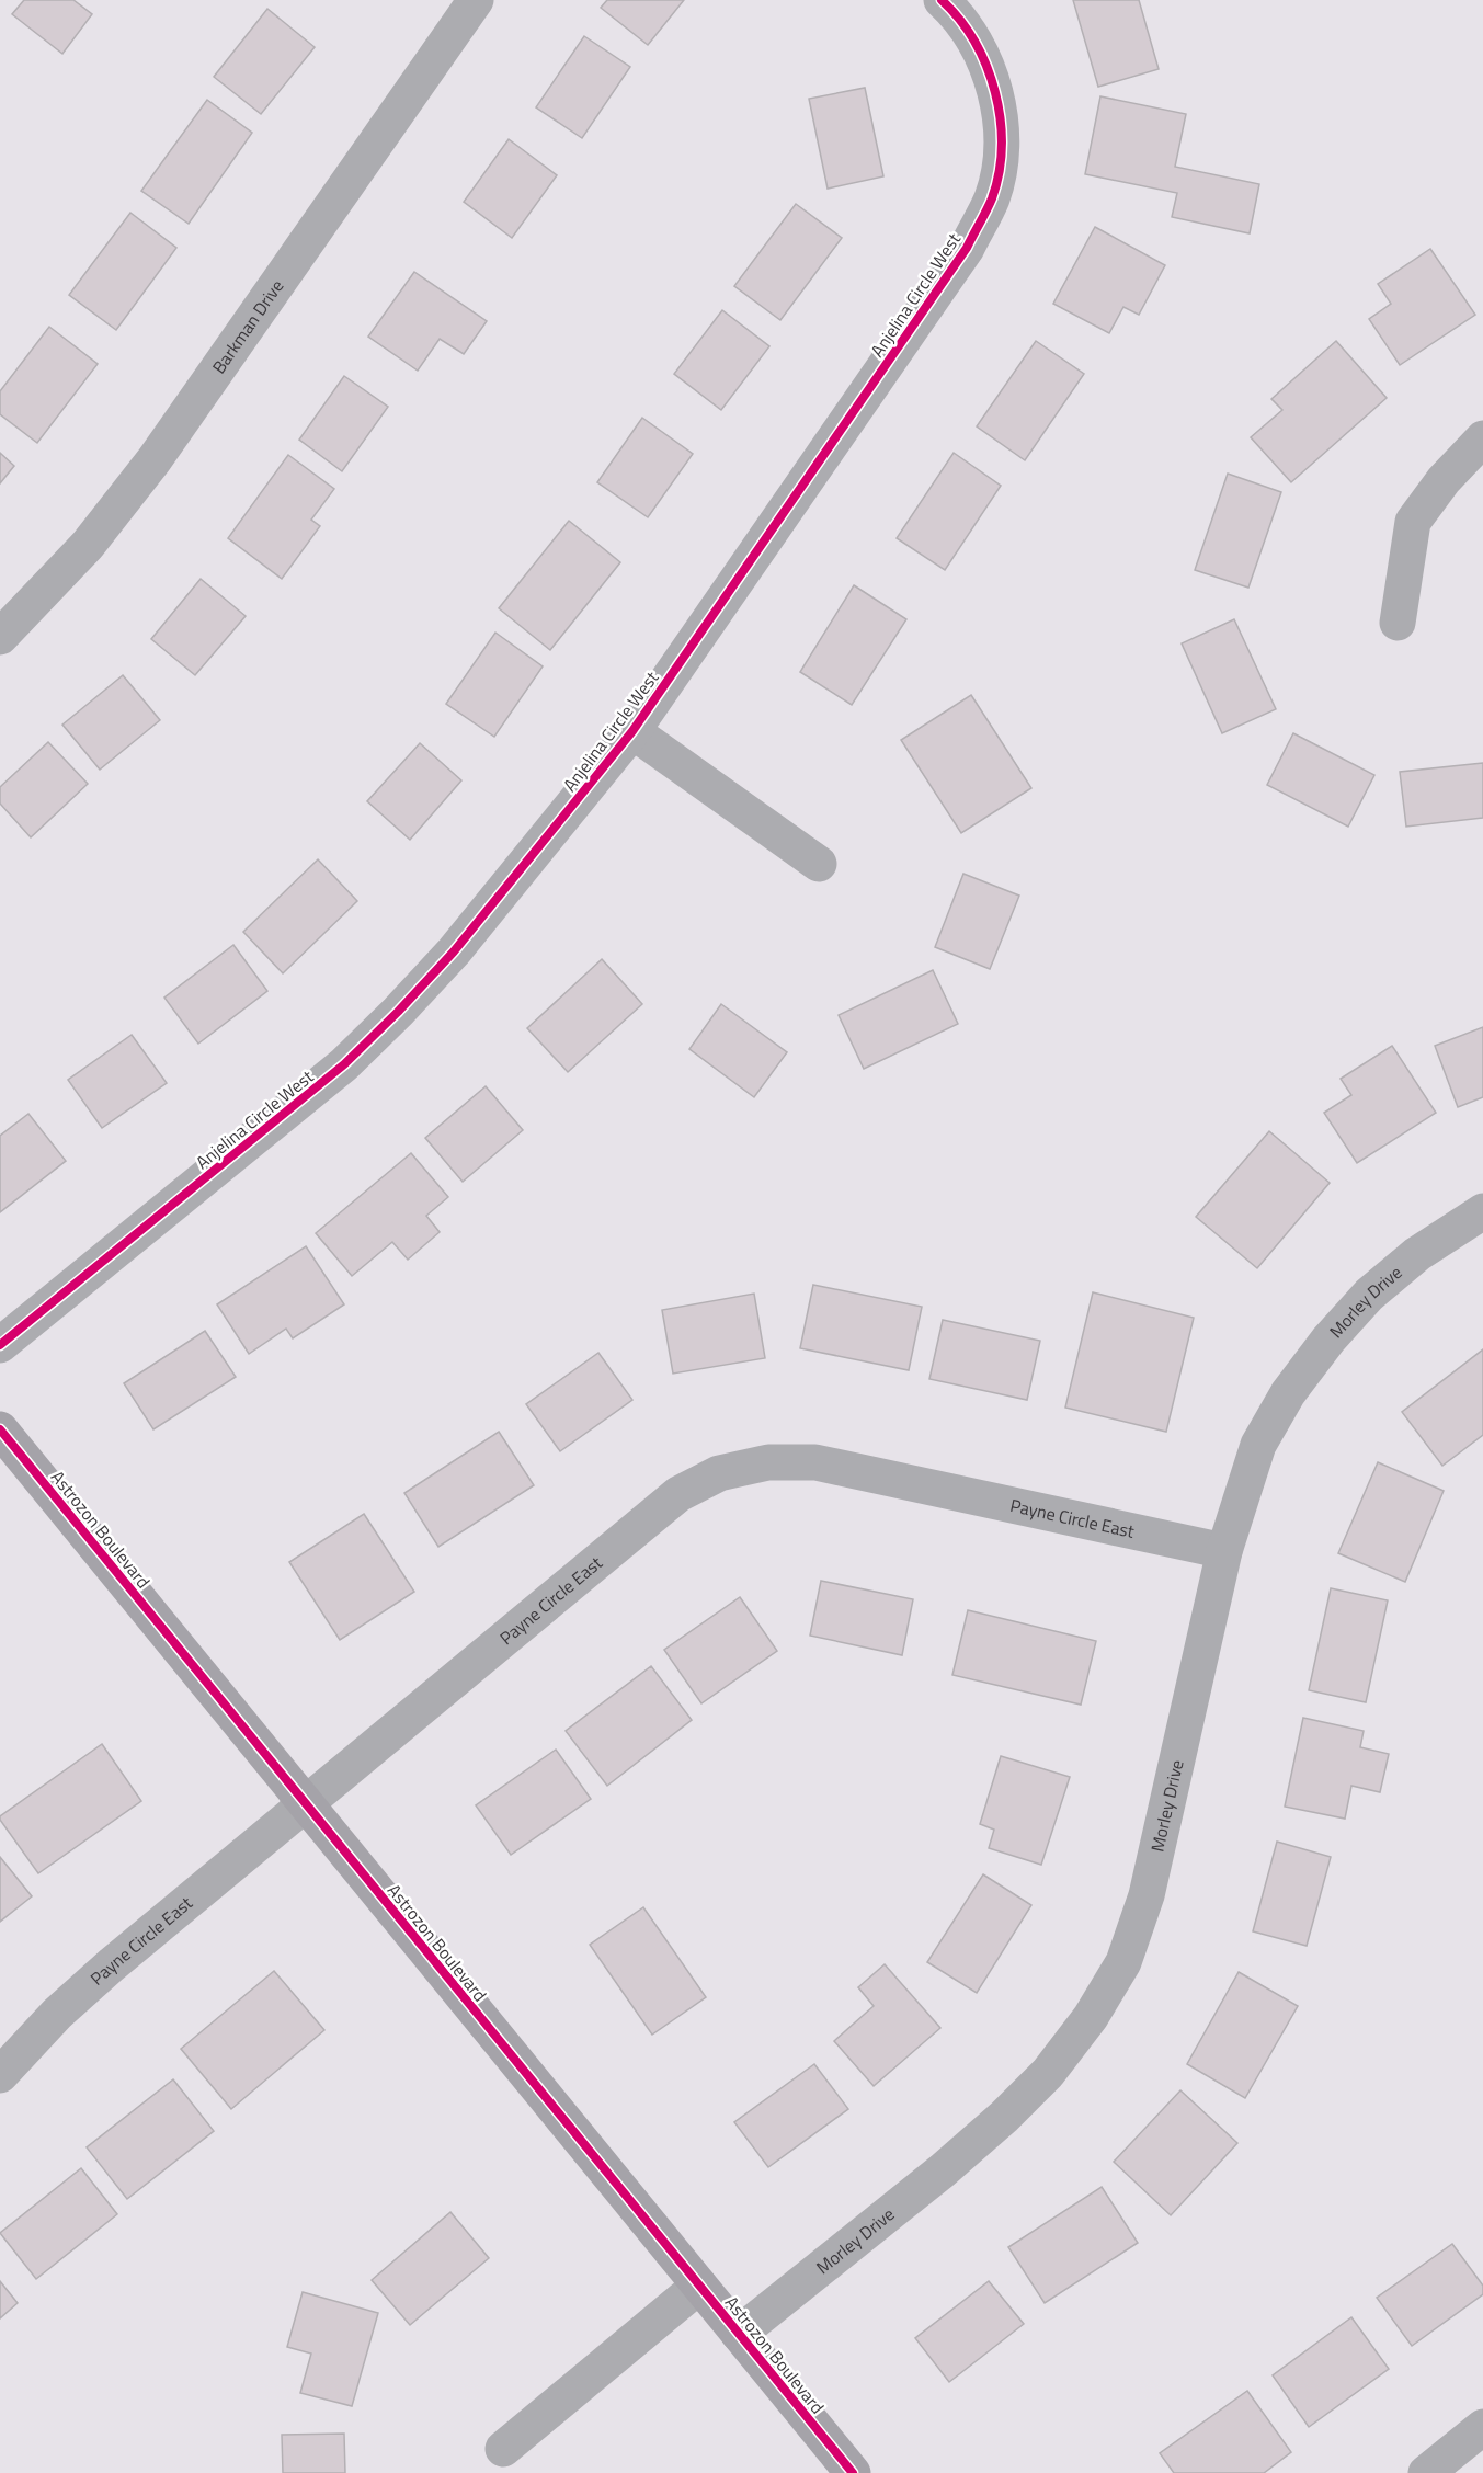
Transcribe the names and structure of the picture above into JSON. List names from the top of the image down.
{
  "streets": {
    "main road": ["Astrozon Boulevard"],
    "street": [
      "Anjelina Circle West",
      "Barkman Drive",
      "Morley Drive",
      "Payne Circle East"
    ]
  },
  "crossings": [
    ["Morley Drive", "Payne Circle East"],
    ["Morley Drive", "Astrozon Boulevard"],
    ["Payne Circle East", "Astrozon Boulevard"]
  ]
}
